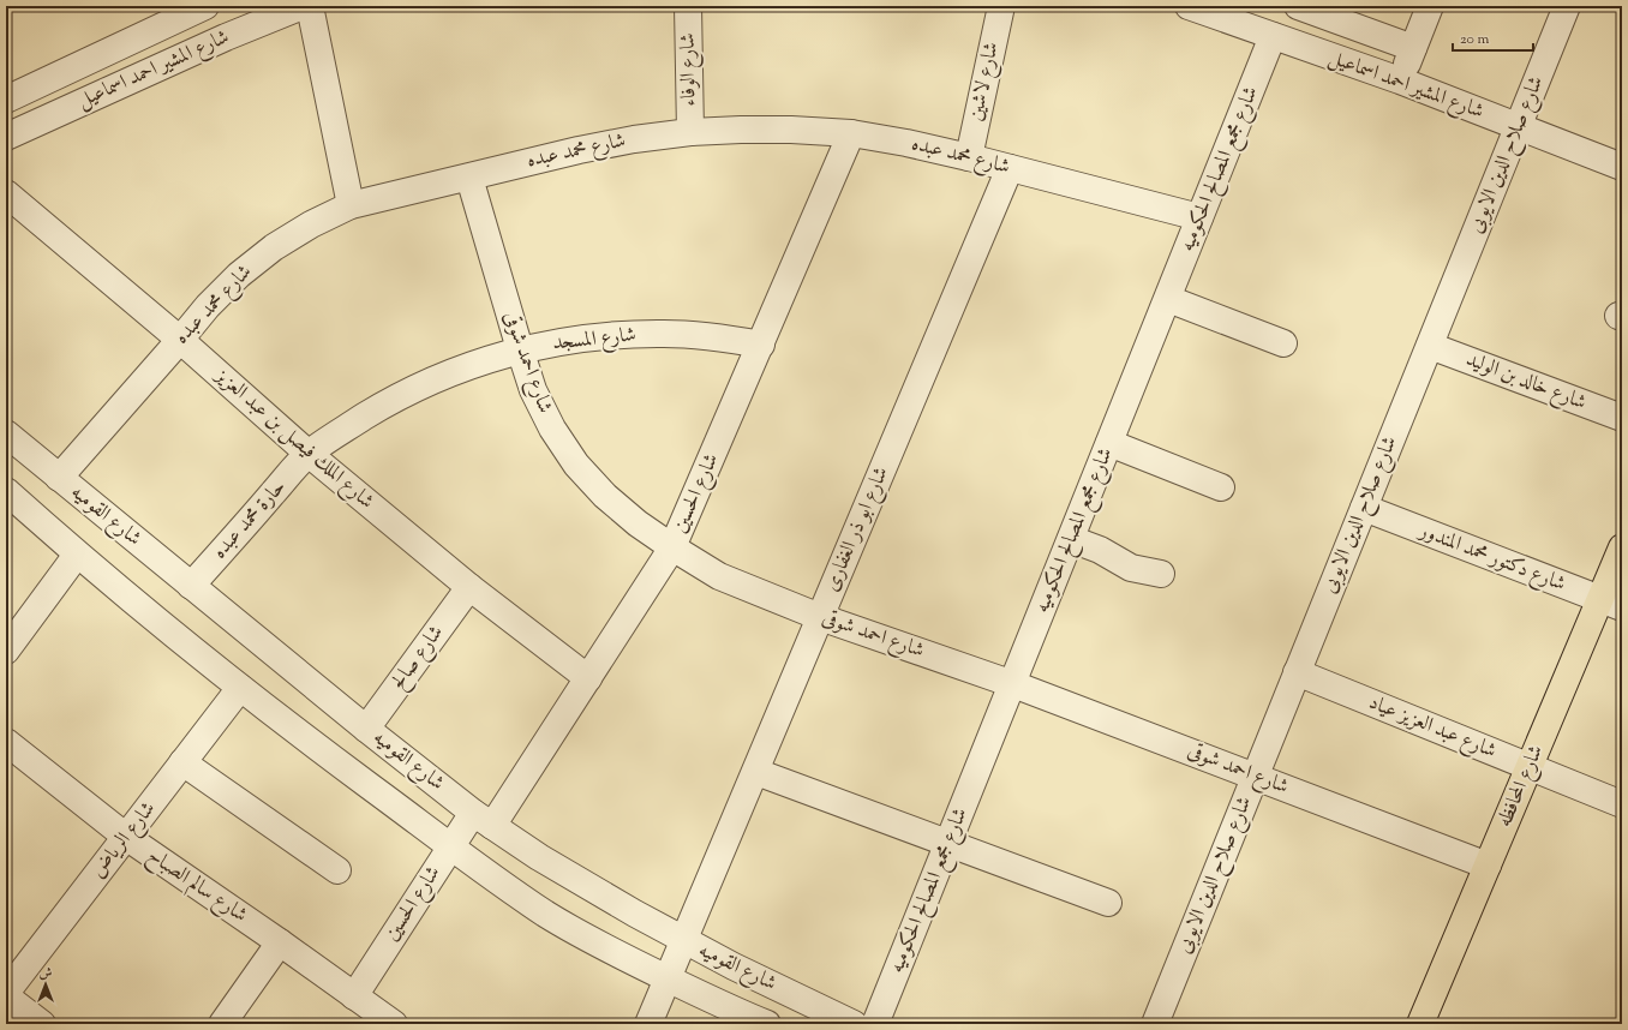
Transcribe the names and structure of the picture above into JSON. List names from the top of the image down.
{
  "streets": {
    "main road": ["شارع المحافظه"],
    "street": [
      "شارع المشير احمد اسماعيل",
      "شارع الوفاء",
      "شارع لاشين",
      "شارع محمد عبده",
      "شارع صلاح الدين الايوبى",
      "شارع مجمع المصالح الحكوميه",
      "شارع المسجد",
      "شارع احمد شوقى",
      "شارع خالد بن الوليد",
      "شارع الملك فيصل بن عبد العزيز",
      "شارع الحسين",
      "شارع القوميه",
      "حارة محمد عبده",
      "شارع ابو ذر الغفارى",
      "شارع دكتور محمد المندور",
      "شارع صالح",
      "شارع عبد العزيز عياد",
      "شارع الرياض",
      "شارع سالم الصباح"
    ]
  },
  "crossings": [
    ["شارع المشير احمد اسماعيل", "شارع صلاح الدين الايوبى"],
    ["شارع المشير احمد اسماعيل", "شارع مجمع المصالح الحكوميه"],
    ["شارع الوفاء", "شارع محمد عبده"],
    ["شارع لاشين", "شارع محمد عبده"],
    ["شارع محمد عبده", "شارع مجمع المصالح الحكوميه"],
    ["شارع محمد عبده", "شارع احمد شوقى"],
    ["شارع محمد عبده", "شارع الملك فيصل بن عبد العزيز"],
    ["شارع محمد عبده", "شارع الحسين"],
    ["شارع محمد عبده", "شارع القوميه"],
    ["شارع محمد عبده", "شارع ابو ذر الغفارى"],
    ["شارع صلاح الدين الايوبى", "شارع احمد شوقى"],
    ["شارع صلاح الدين الايوبى", "شارع خالد بن الوليد"],
    ["شارع صلاح الدين الايوبى", "شارع دكتور محمد المندور"],
    ["شارع صلاح الدين الايوبى", "شارع عبد العزيز عياد"],
    ["شارع مجمع المصالح الحكوميه", "شارع احمد شوقى"],
    ["شارع المسجد", "شارع احمد شوقى"],
    ["شارع المسجد", "شارع الملك فيصل بن عبد العزيز"],
    ["شارع المسجد", "شارع الحسين"],
    ["شارع المسجد", "حارة محمد عبده"],
    ["شارع احمد شوقى", "شارع الحسين"],
    ["شارع احمد شوقى", "شارع ابو ذر الغفارى"],
    ["شارع احمد شوقى", "شارع المحافظه"],
    ["شارع الملك فيصل بن عبد العزيز", "شارع الحسين"],
    ["شارع الملك فيصل بن عبد العزيز", "حارة محمد عبده"],
    ["شارع الملك فيصل بن عبد العزيز", "شارع صالح"],
    ["شارع الحسين", "شارع القوميه"],
    ["شارع الحسين", "شارع سالم الصباح"],
    ["شارع القوميه", "حارة محمد عبده"],
    ["شارع القوميه", "شارع ابو ذر الغفارى"],
    ["شارع القوميه", "شارع صالح"],
    ["شارع القوميه", "شارع الرياض"],
    ["شارع دكتور محمد المندور", "شارع المحافظه"],
    ["شارع عبد العزيز عياد", "شارع المحافظه"],
    ["شارع الرياض", "شارع سالم الصباح"]
  ],
  "scale_bar": "20 m",
  "north": "top"
}
